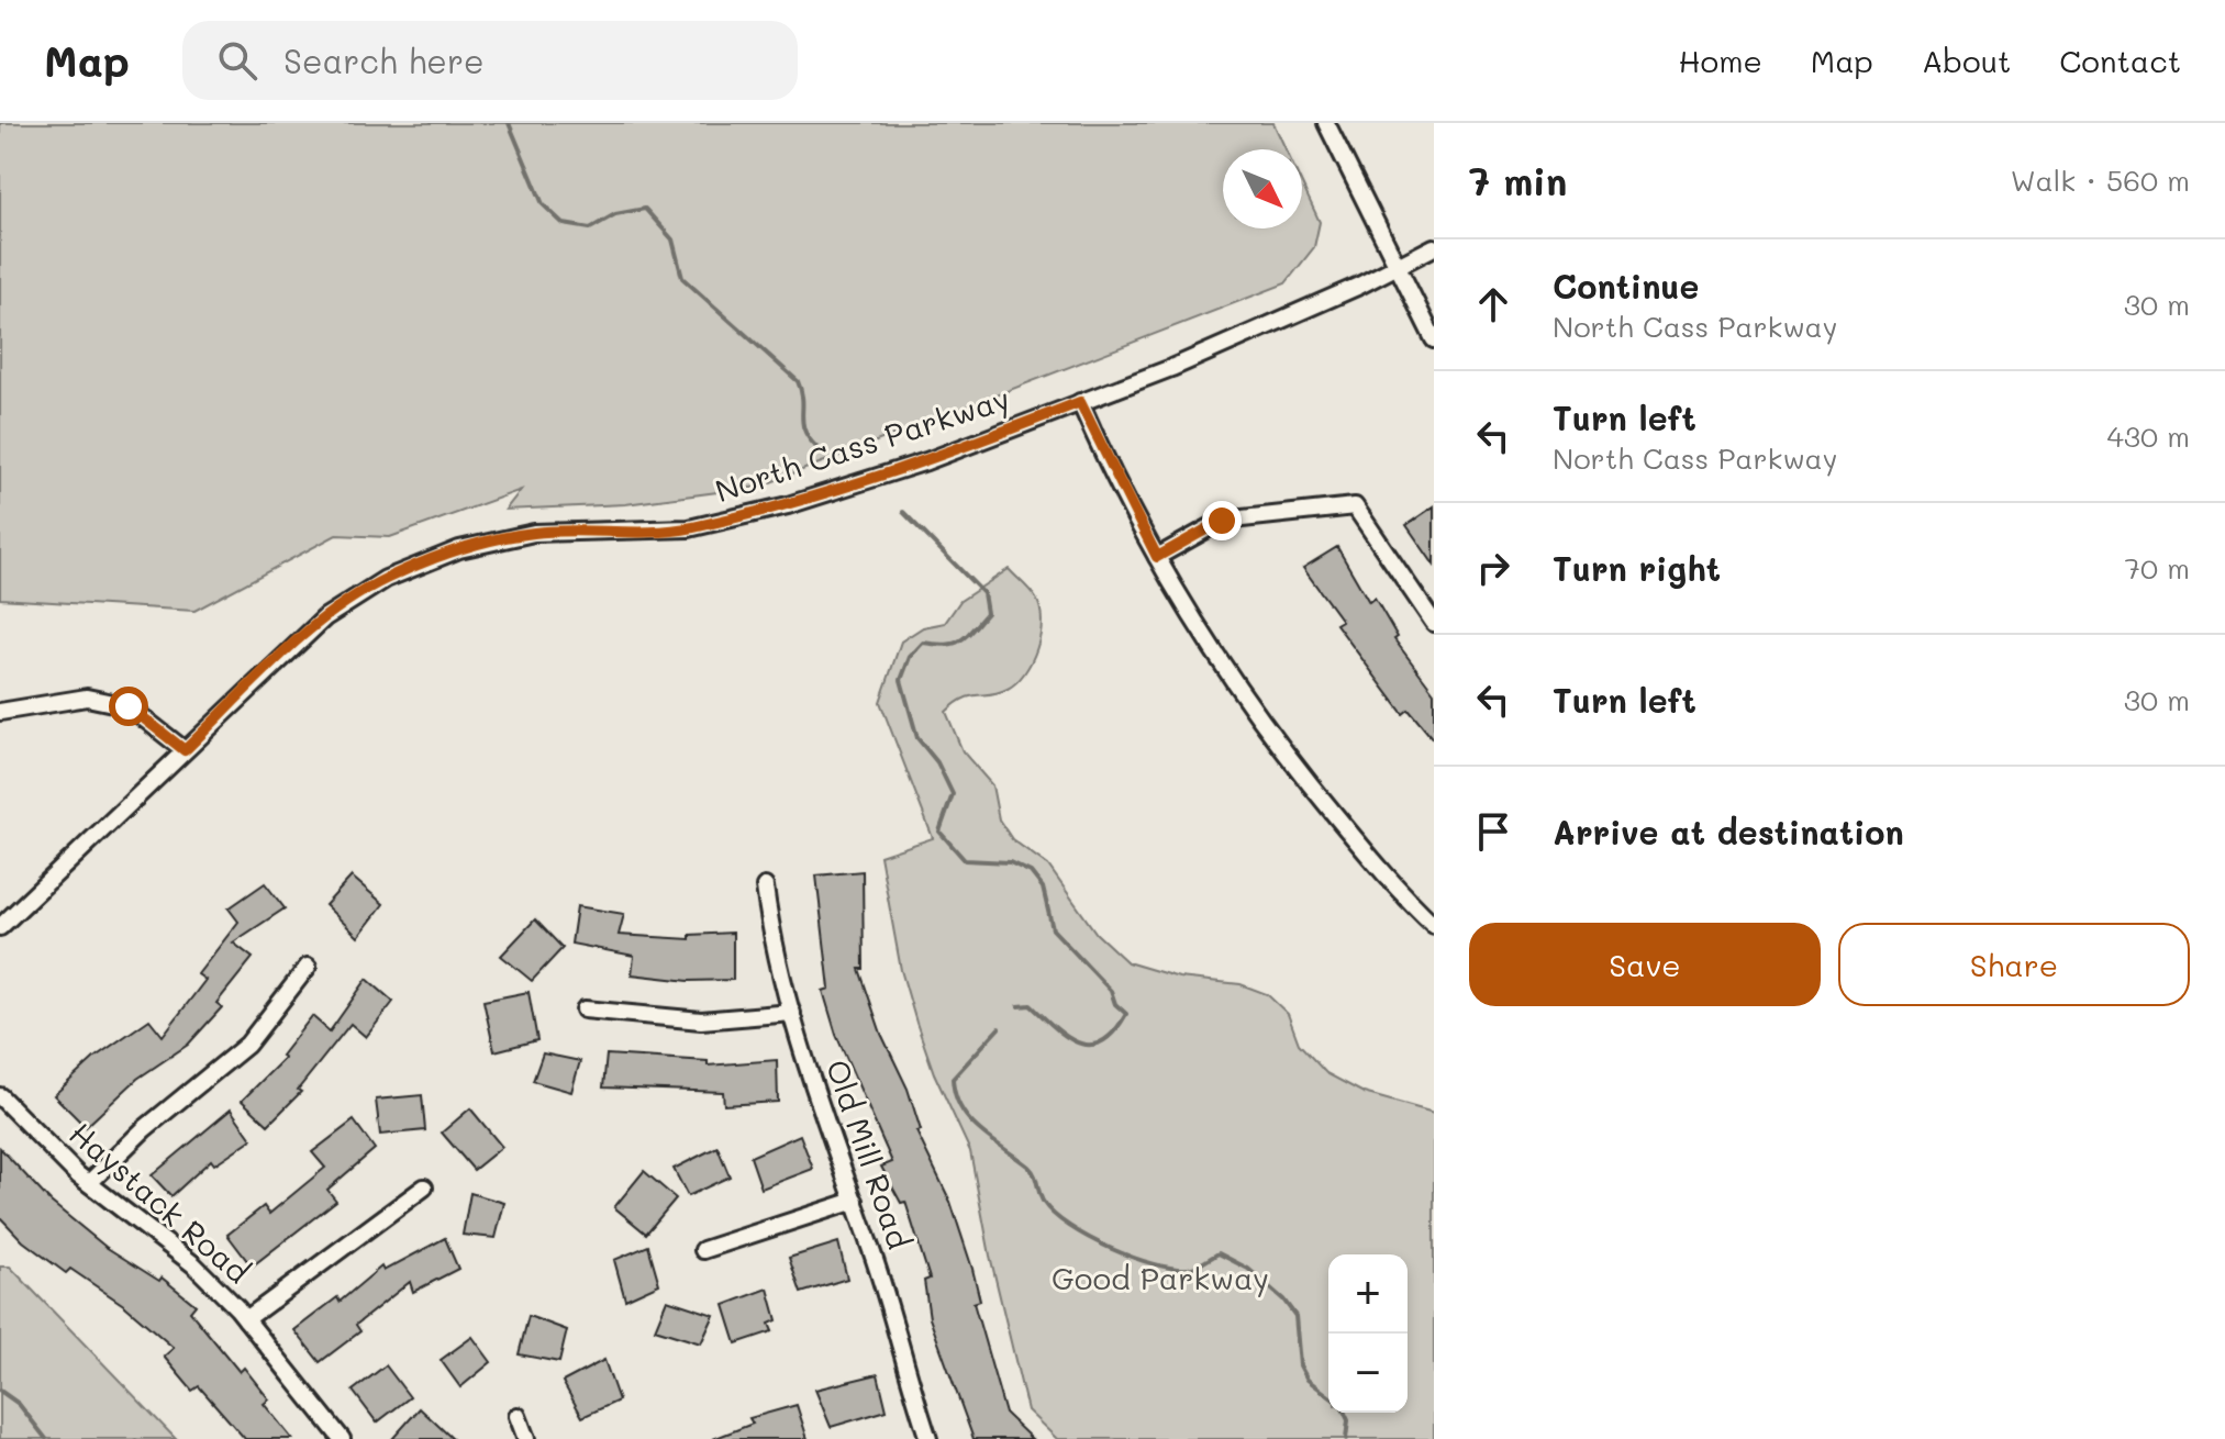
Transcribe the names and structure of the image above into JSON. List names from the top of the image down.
{
  "streets": {
    "street": ["North Cass Parkway", "Old Mill Road", "Haystack Road"]
  },
  "parks": ["Good Parkway"],
  "north": "bottom right",
  "page": {
    "header": "Map",
    "search": "Search here",
    "nav": [
      "Home",
      "Map",
      "About",
      "Contact"
    ],
    "heading": ["7 min", "Walk · 560 m"],
    "list": [
      ["Continue", "North Cass Parkway", "30 m"],
      ["Turn left", "North Cass Parkway", "430 m"],
      ["Turn right", "70 m"],
      ["Turn left", "30 m"],
      "Arrive at destination"
    ],
    "buttons": ["Save", "Share"],
    "map_buttons": ["+", "−"]
  }
}
